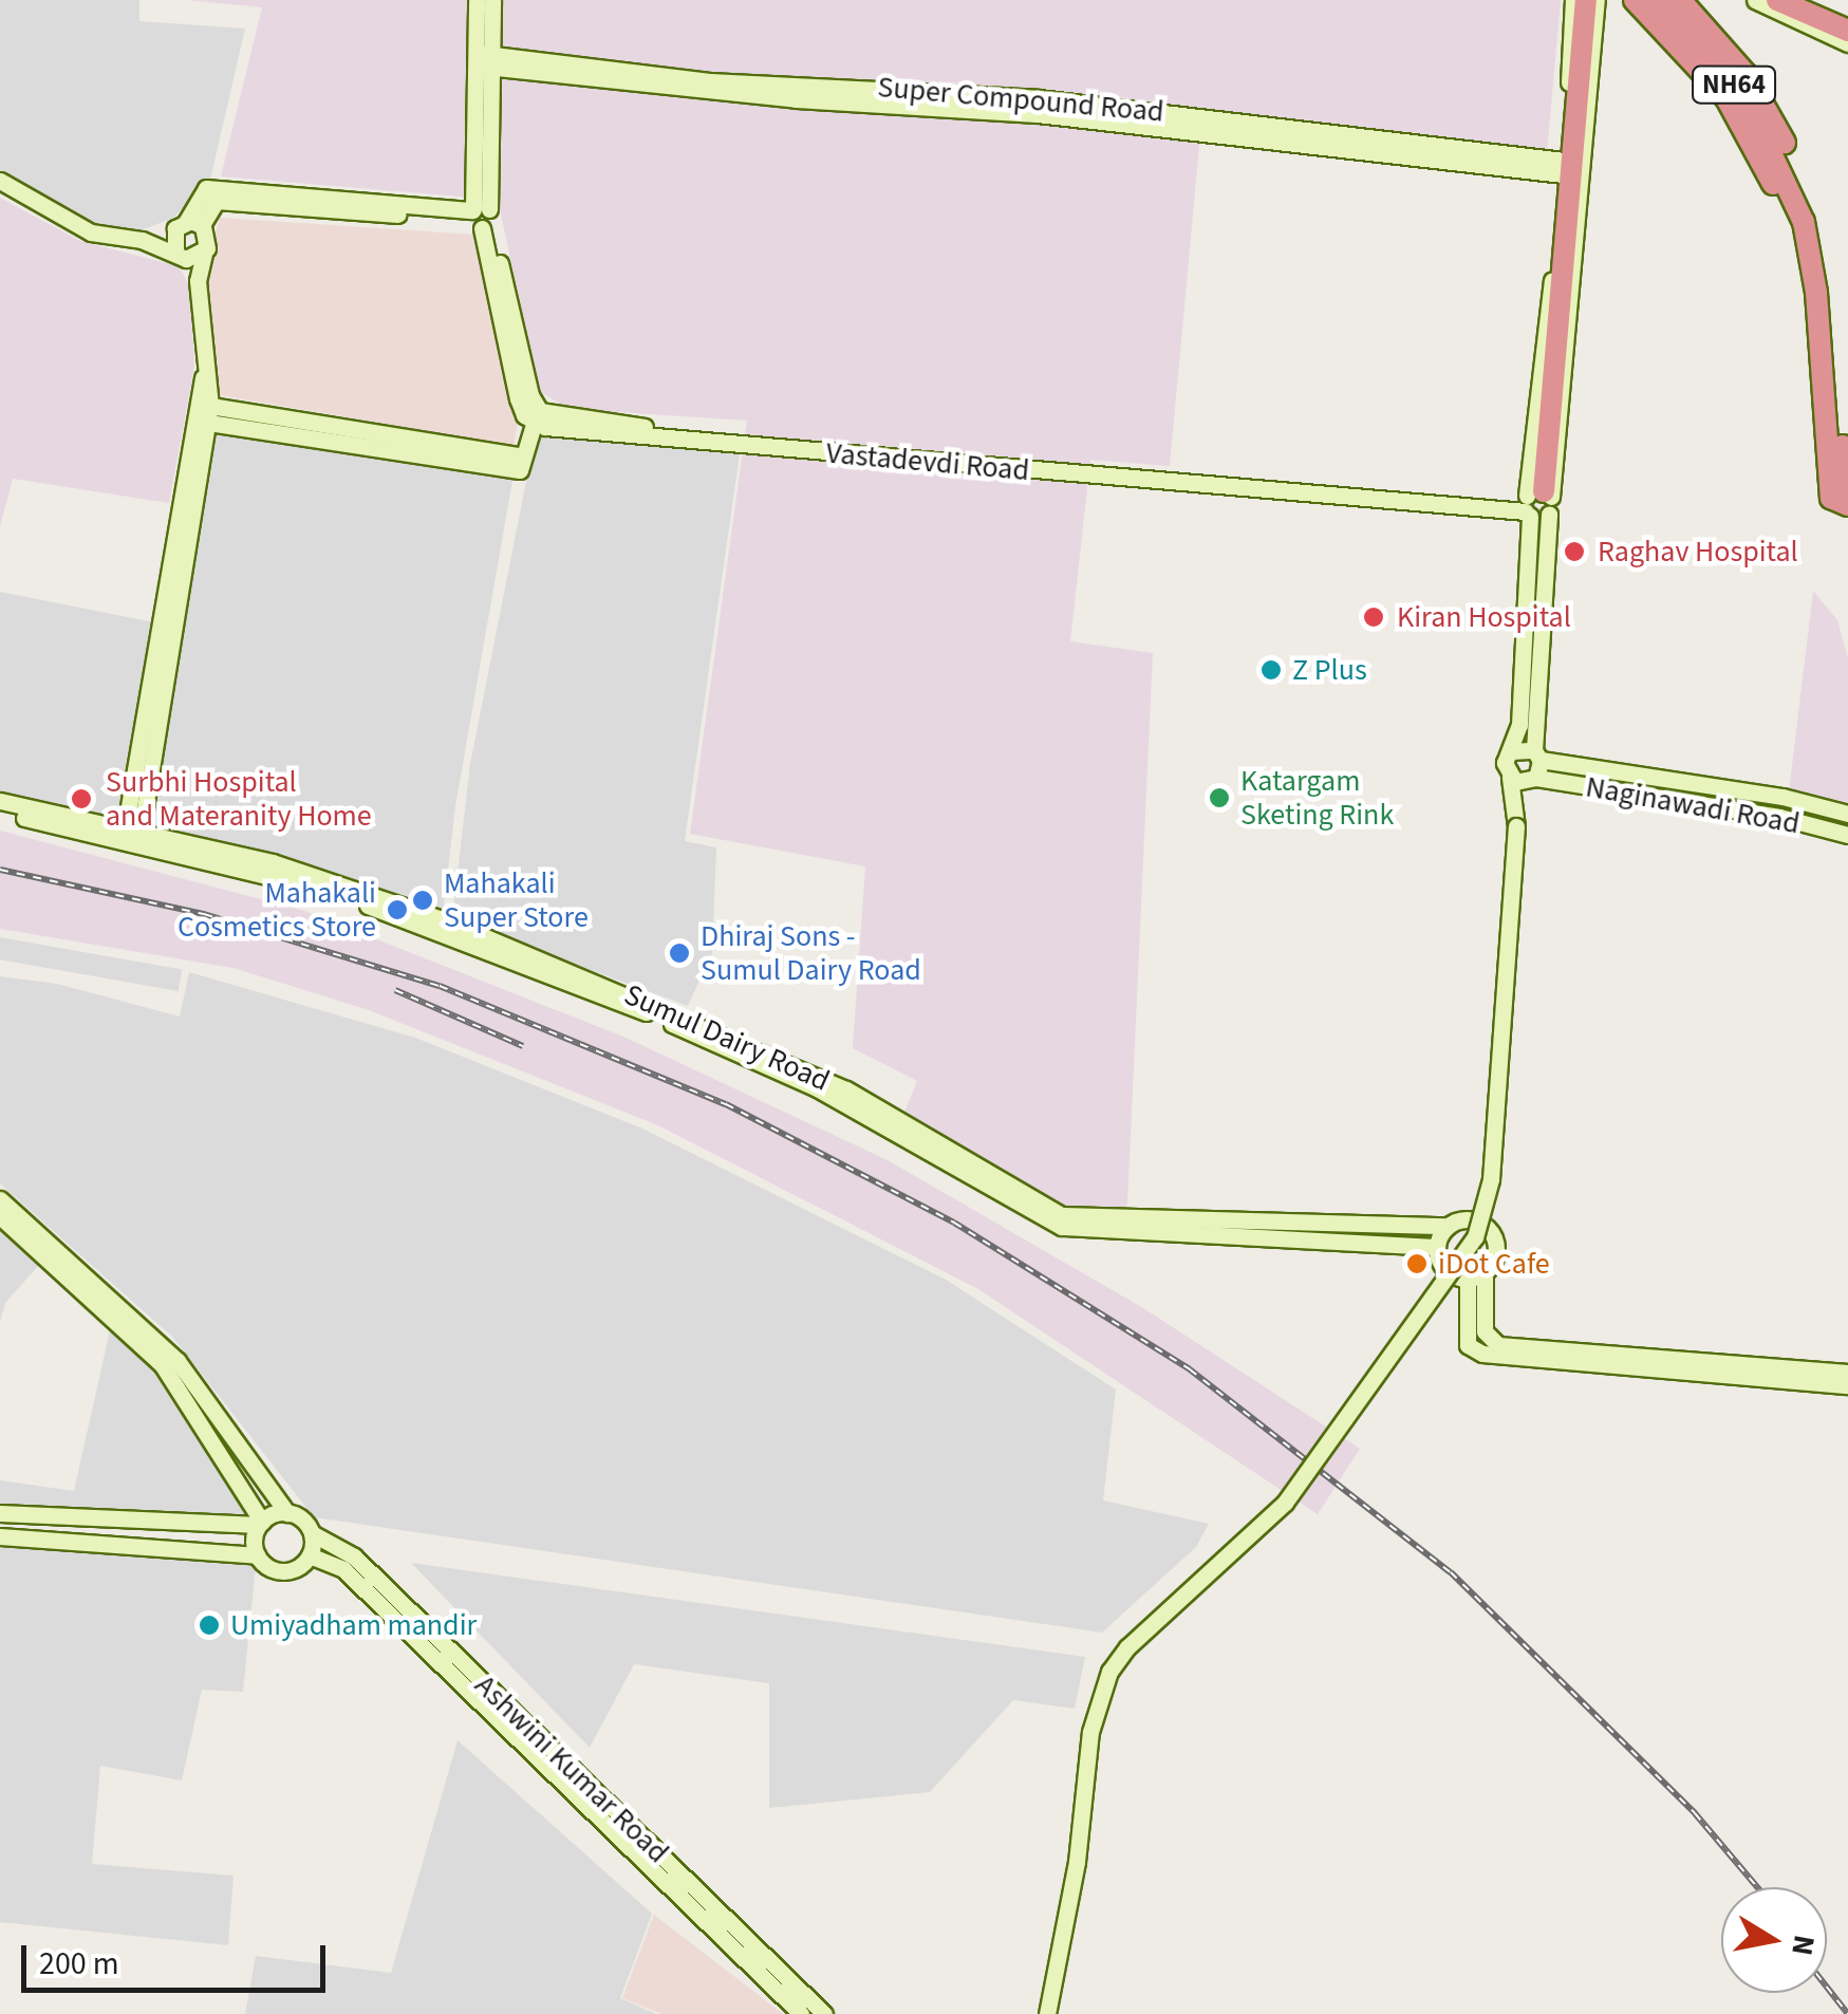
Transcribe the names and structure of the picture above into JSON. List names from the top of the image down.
{
  "streets": {
    "highway": ["NH64"],
    "street": [
      "Super Compound Road",
      "Vastadevdi Road",
      "Naginawadi Road",
      "Sumul Dairy Road",
      "Ashwini Kumar Road"
    ]
  },
  "places": [
    "Raghav Hospital",
    "Kiran Hospital",
    "Z Plus",
    "Katargam Sketing Rink",
    "Surbhi Hospital and Materanity Home",
    "Mahakali Super Store",
    "Mahakali Cosmetics Store",
    "Dhiraj Sons - Sumul Dairy Road",
    "iDot Cafe",
    "Umiyadham mandir"
  ],
  "scale_bar": "200 m",
  "north": "right"
}
